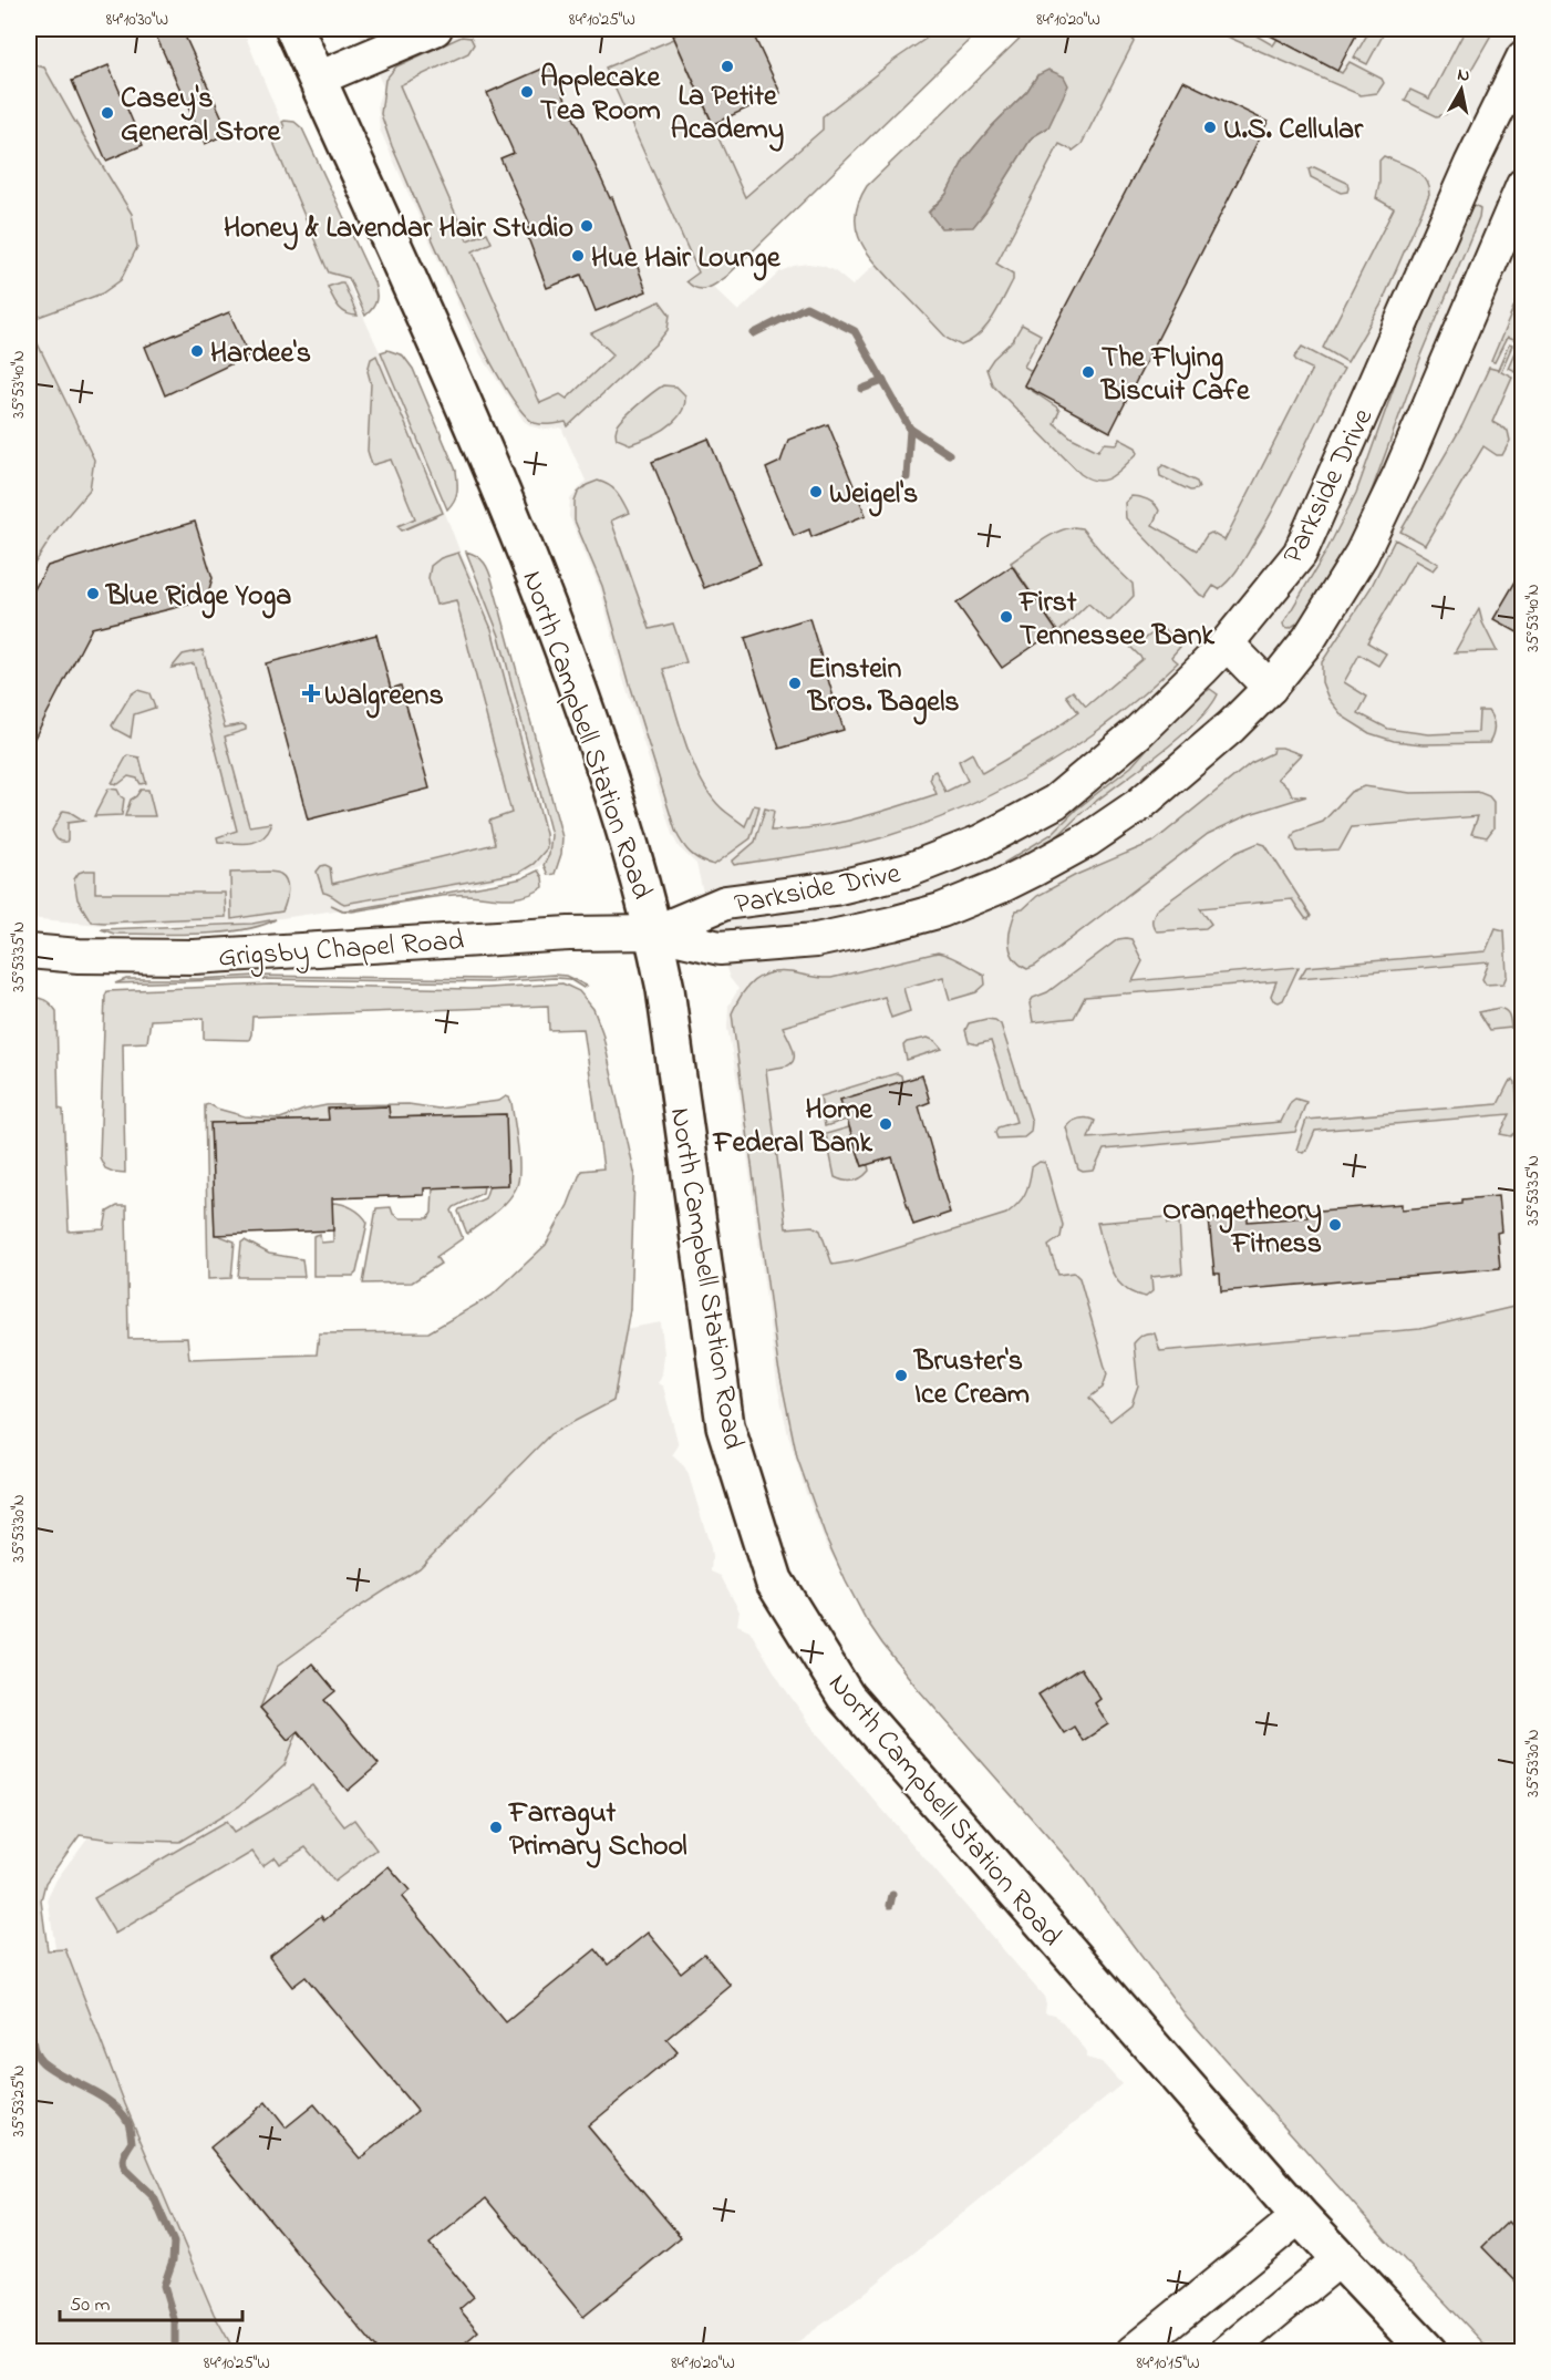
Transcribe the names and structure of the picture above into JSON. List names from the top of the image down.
{
  "streets": {
    "main road": ["North Campbell Station Road"],
    "street": ["Parkside Drive", "Grigsby Chapel Road"]
  },
  "crossings": [
    ["Parkside Drive", "North Campbell Station Road"],
    ["Parkside Drive", "Grigsby Chapel Road"],
    ["North Campbell Station Road", "Grigsby Chapel Road"]
  ],
  "places": {
    "other": [
      "La Petite Academy",
      "Applecake Tea Room",
      "Casey's General Store",
      "U.S. Cellular",
      "Honey & Lavendar Hair Studio",
      "Hue Hair Lounge",
      "Hardee's",
      "The Flying Biscuit Cafe",
      "Weigel's",
      "Blue Ridge Yoga",
      "First Tennessee Bank",
      "Einstein Bros. Bagels",
      "Home Federal Bank",
      "Orangetheory Fitness",
      "Bruster's Ice Cream",
      "Farragut Primary School"
    ],
    "health": ["Walgreens"]
  },
  "scale_bar": "50 m",
  "north": "top",
  "coordinates": [
    "84°10'30\"W",
    "84°10'25\"W",
    "84°10'20\"W",
    "35°53'40\"N",
    "35°53'35\"N",
    "35°53'30\"N",
    "35°53'25\"N",
    "84°10'15\"W"
  ]
}
